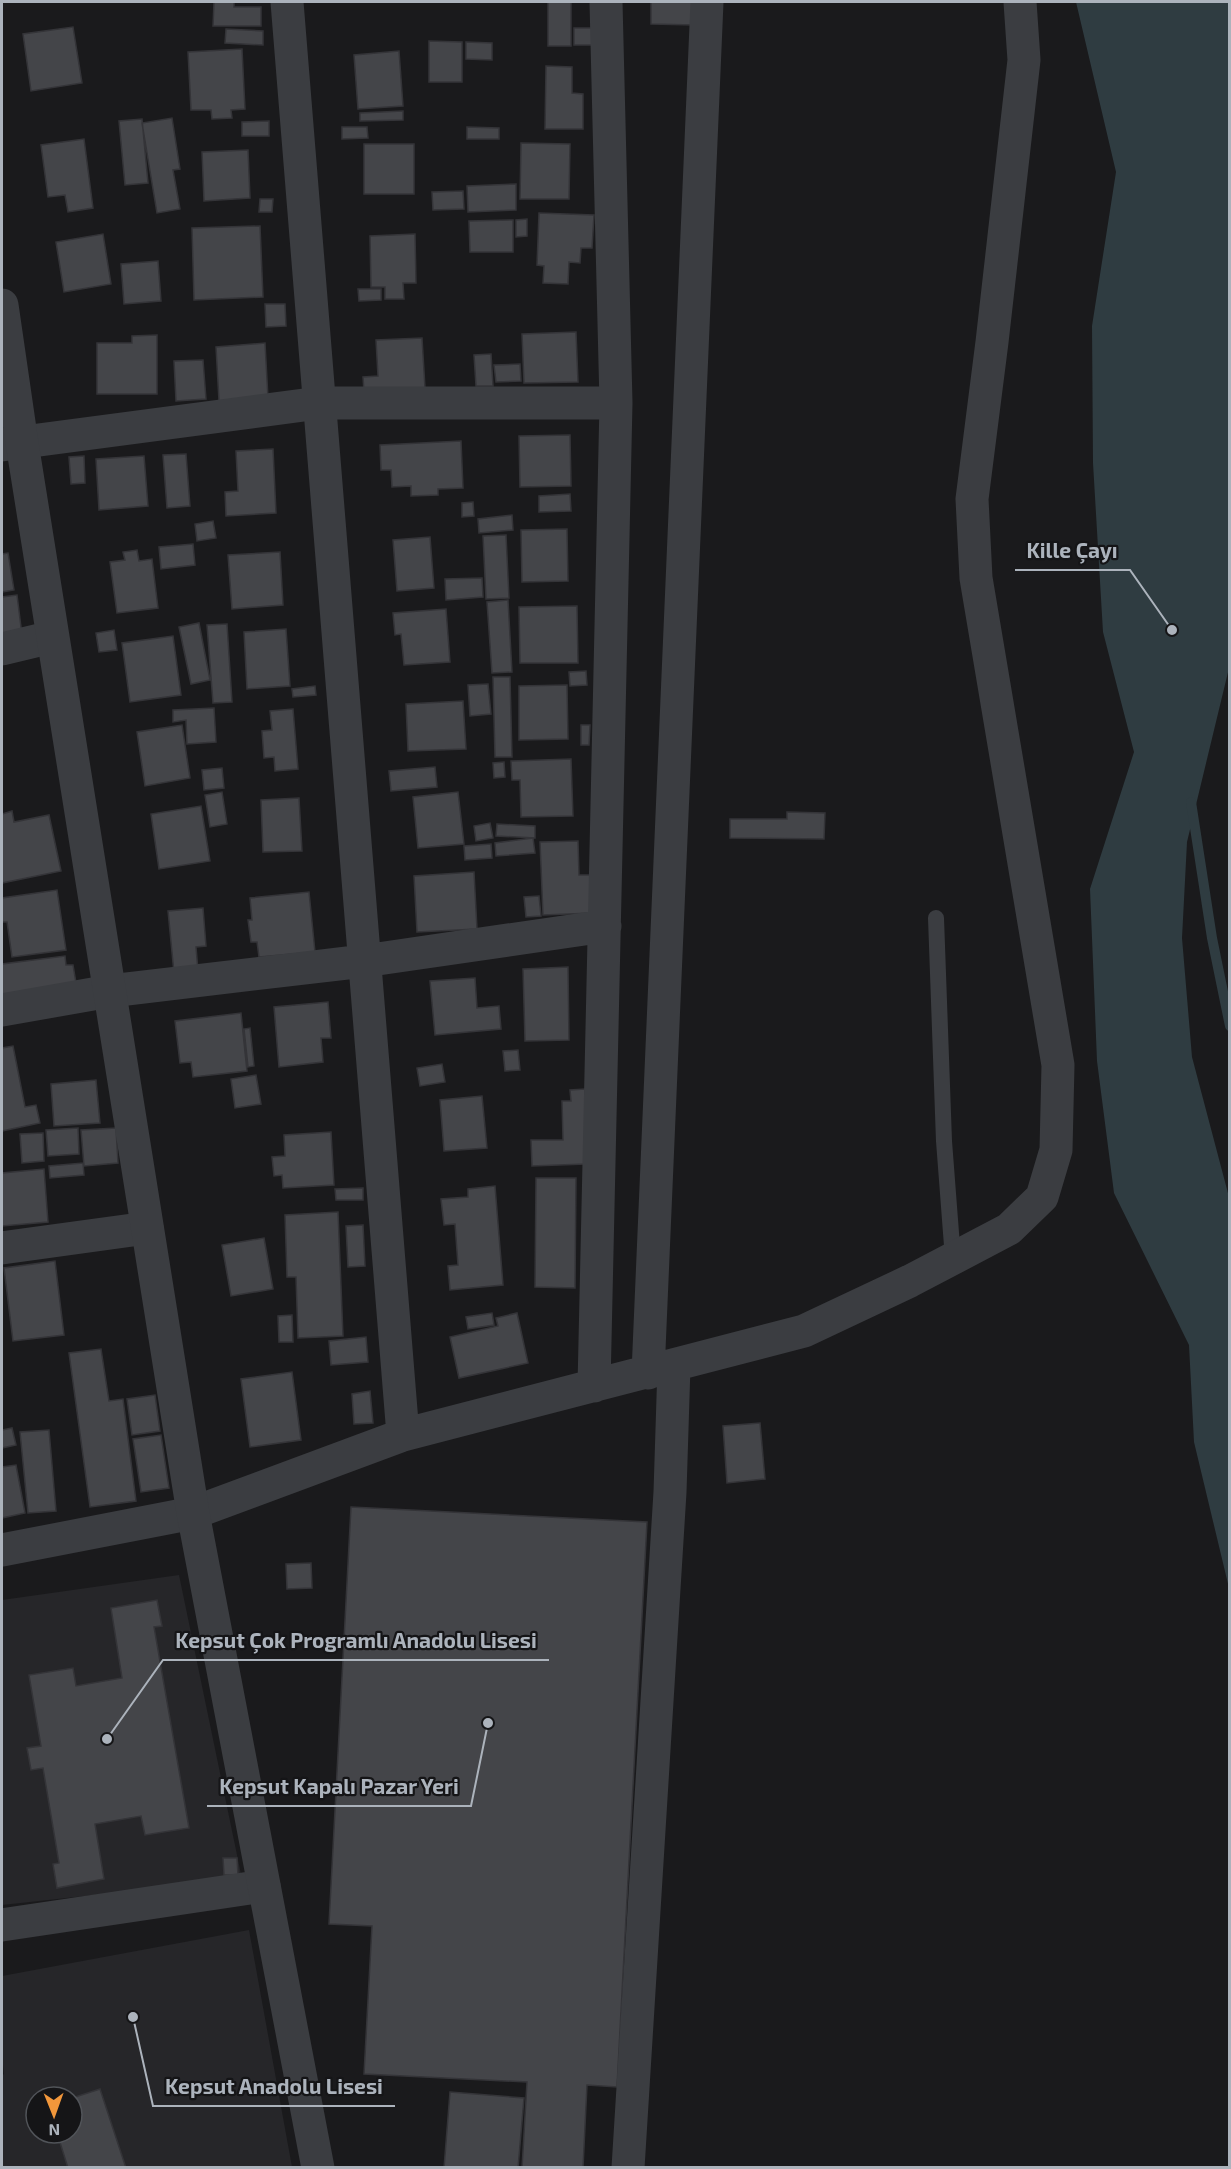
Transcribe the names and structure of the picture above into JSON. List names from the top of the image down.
{
  "places": [
    "Kille Çayı",
    "Kepsut Kapalı Pazar Yeri",
    "Kepsut Çok Programlı Anadolu Lisesi",
    "Kepsut Anadolu Lisesi"
  ],
  "north": "bottom"
}
